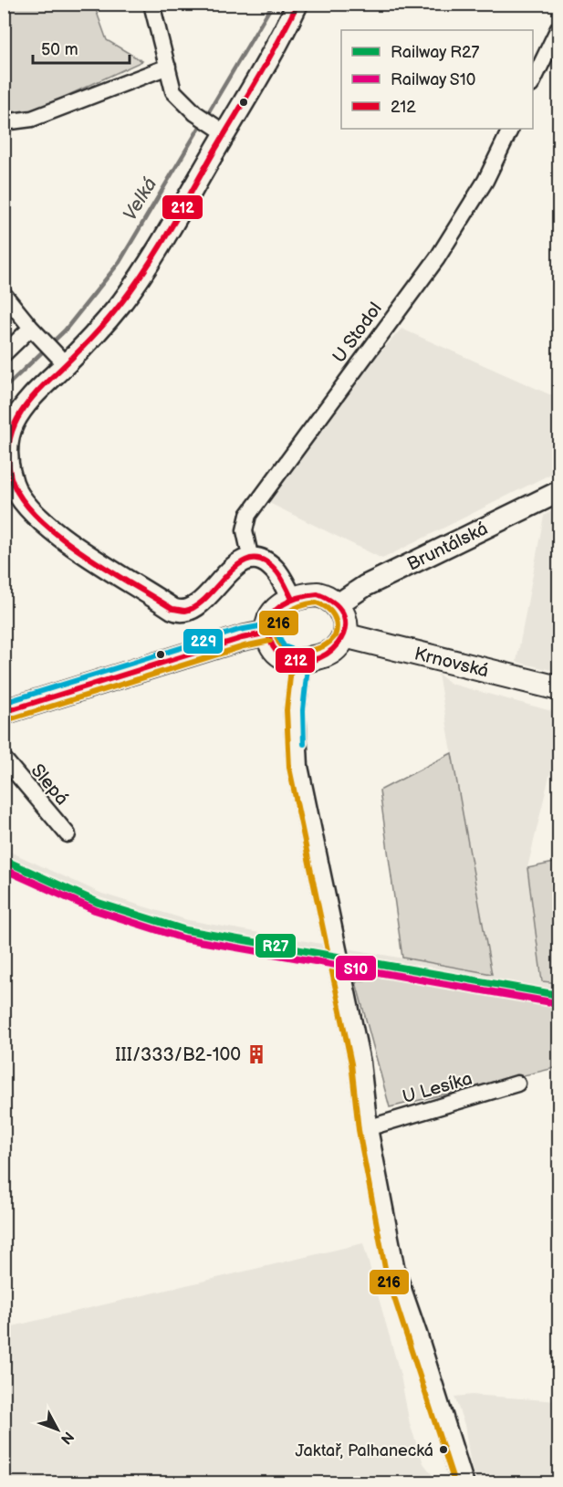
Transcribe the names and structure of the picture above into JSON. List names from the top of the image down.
{
  "streets": {
    "main road": ["Krnovská"],
    "street": [
      "U Stodol",
      "Bruntálská",
      "Slepá",
      "U Lesíka"
    ]
  },
  "crossings": [
    ["Bruntálská", "Krnovská"]
  ],
  "water": ["Velká"],
  "places": {
    "building": ["III/333/B2-100"],
    "other": ["Jaktař, Palhanecká"]
  },
  "lines": [
    "transit line 212",
    "transit line 216",
    "transit line 229",
    "rail line R27",
    "rail line S10"
  ],
  "legend": ["Railway R27", "Railway S10", "212"],
  "scale_bar": "50 m",
  "north": "bottom right"
}
